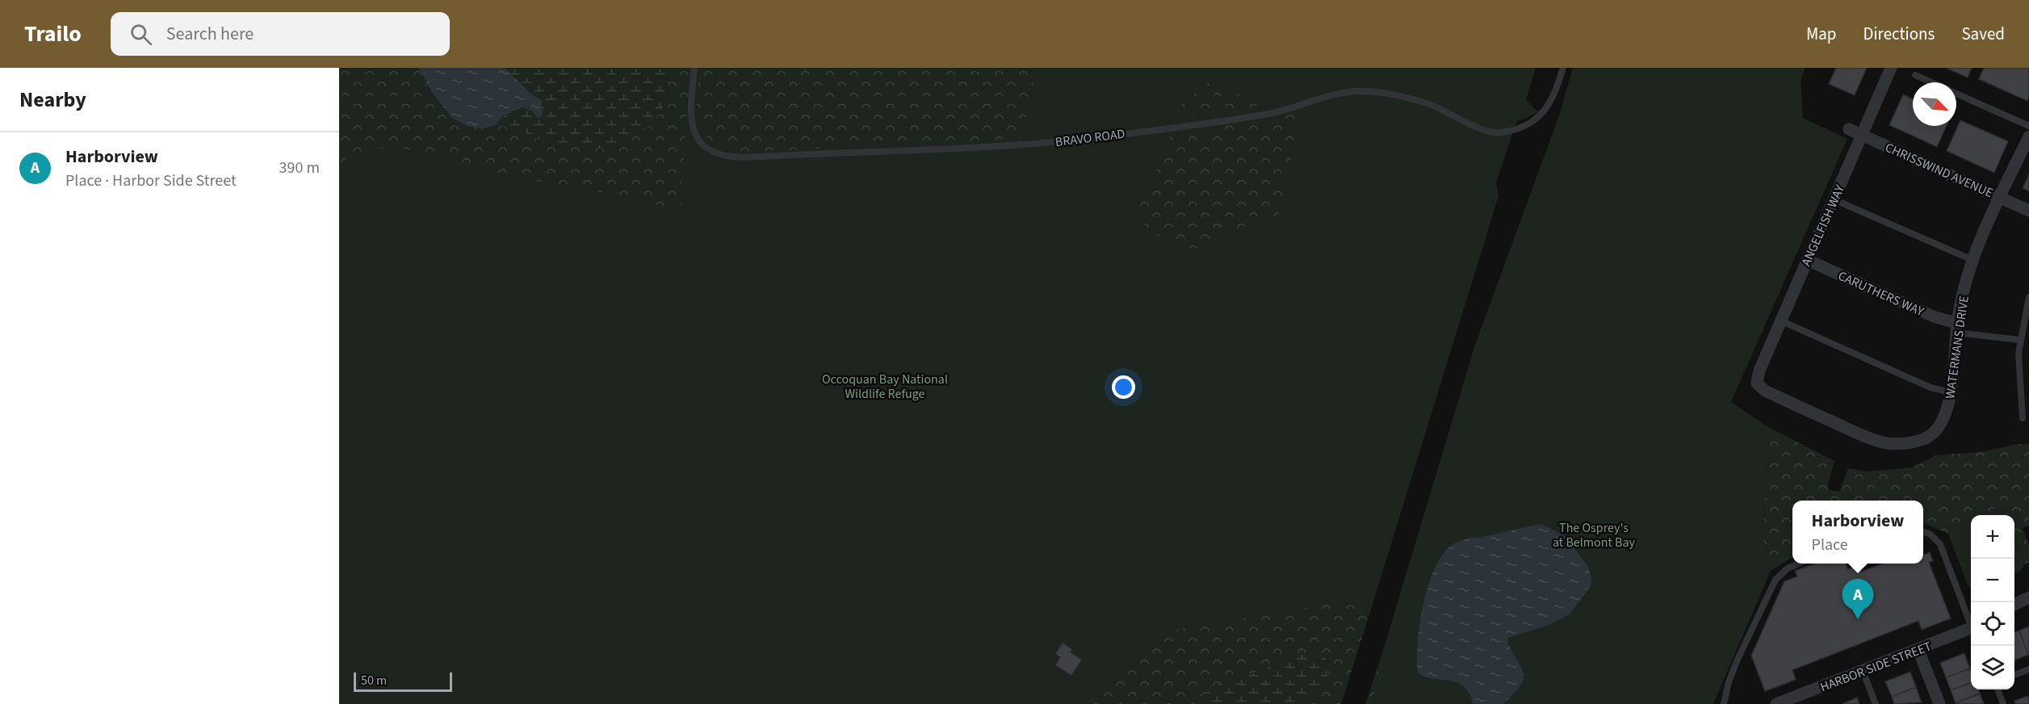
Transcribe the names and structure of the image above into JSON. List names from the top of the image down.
{
  "streets": {
    "street": [
      "CHRISSWIND AVENUE",
      "ANGELFISH WAY",
      "CARUTHERS WAY",
      "WATERMANS DRIVE",
      "HARBOR SIDE STREET"
    ],
    "lane": ["BRAVO ROAD"]
  },
  "crossings": [
    ["CHRISSWIND AVENUE", "ANGELFISH WAY"],
    ["CHRISSWIND AVENUE", "WATERMANS DRIVE"],
    ["ANGELFISH WAY", "CARUTHERS WAY"],
    ["ANGELFISH WAY", "WATERMANS DRIVE"],
    ["CARUTHERS WAY", "WATERMANS DRIVE"]
  ],
  "parks": ["Occoquan Bay National Wildlife Refuge", "The Osprey's at Belmont Bay"],
  "scale_bar": "50 m",
  "north": "bottom right",
  "page": {
    "header": "Trailo",
    "search": "Search here",
    "nav": ["Map", "Directions", "Saved"],
    "heading": "Nearby",
    "list": [
      {
        "mark": "A",
        "name": "Harborview",
        "note": "Place · Harbor Side Street",
        "value": "390 m"
      }
    ],
    "popup": ["Harborview", "Place"],
    "map_buttons": ["+", "−"],
    "pins": "A",
    "scale": "50 m"
  }
}
